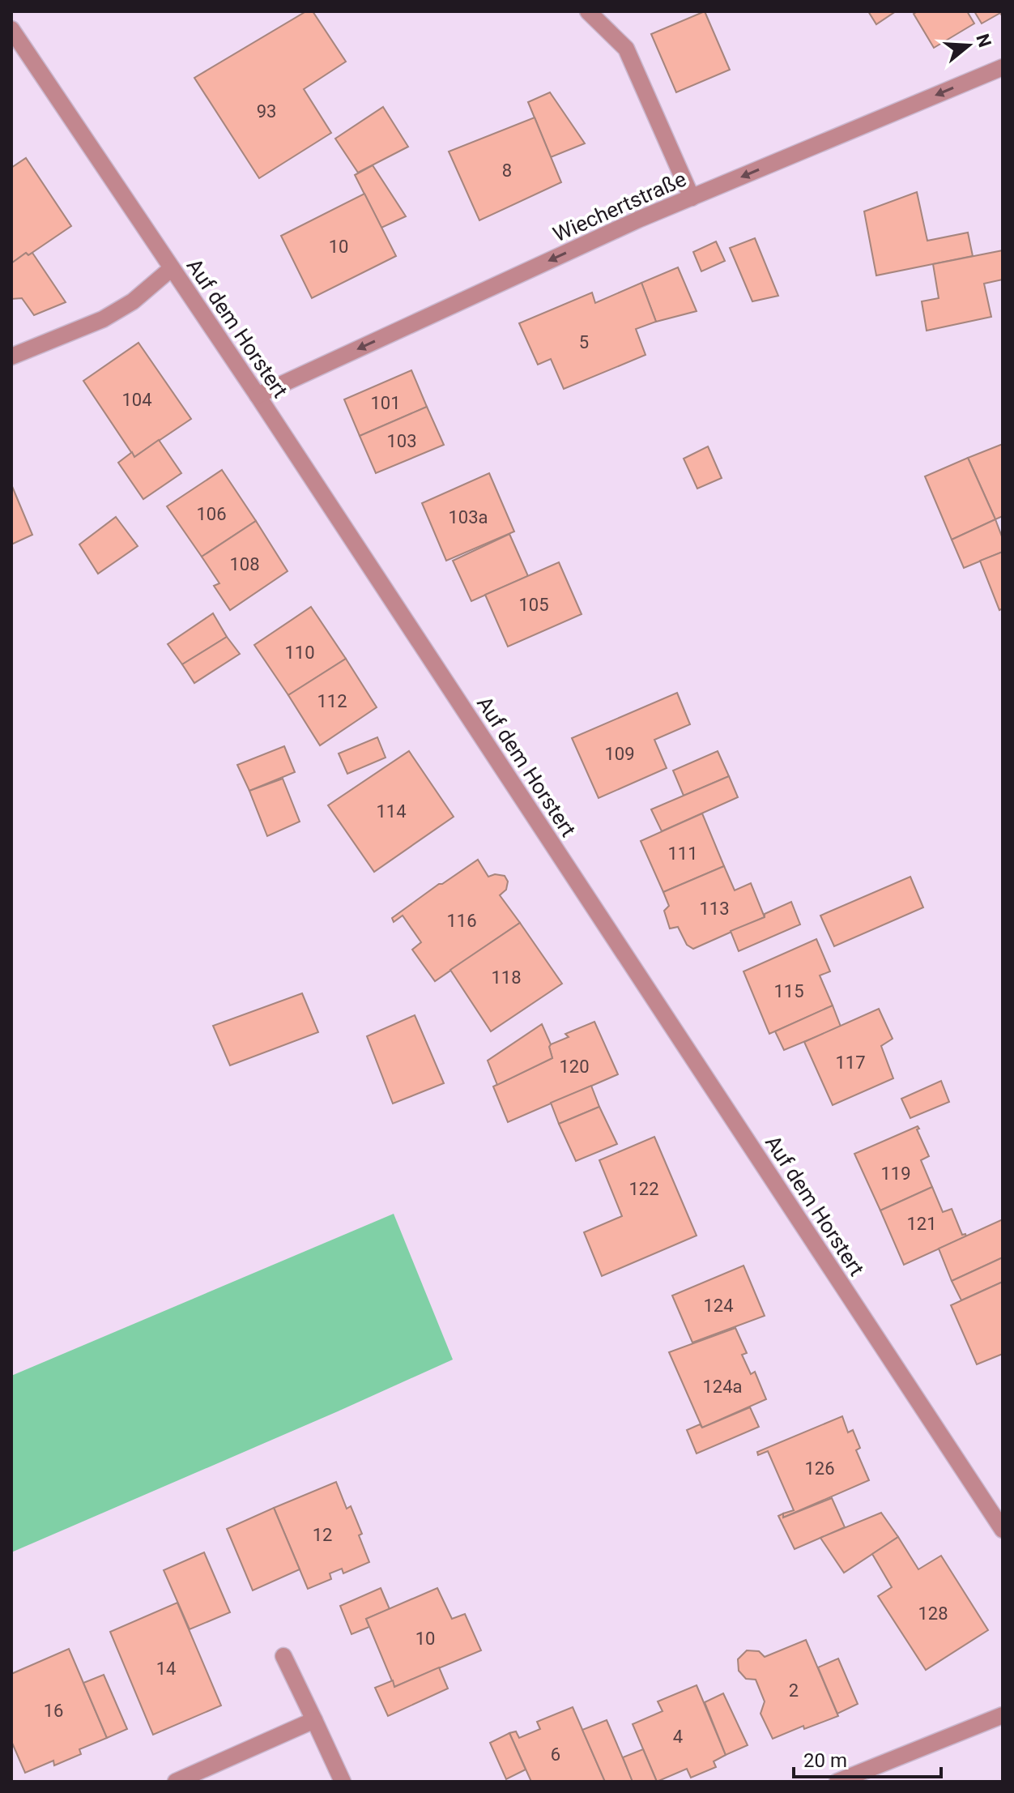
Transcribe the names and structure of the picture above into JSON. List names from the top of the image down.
{
  "streets": {
    "street": ["Wiechertstraße", "Auf dem Horstert"]
  },
  "crossings": [
    ["Wiechertstraße", "Auf dem Horstert"]
  ],
  "one_way": ["Wiechertstraße"],
  "house_numbers": [
    "93",
    "8",
    "10",
    "5",
    "104",
    "101",
    "103",
    "106",
    "103a",
    "108",
    "105",
    "110",
    "112",
    "109",
    "114",
    "111",
    "113",
    "116",
    "118",
    "115",
    "117",
    "120",
    "119",
    "122",
    "121",
    "124",
    "124a",
    "126",
    "12",
    "128",
    "10",
    "14",
    "2",
    "16",
    "4",
    "6"
  ],
  "scale_bar": "20 m",
  "north": "right"
}
